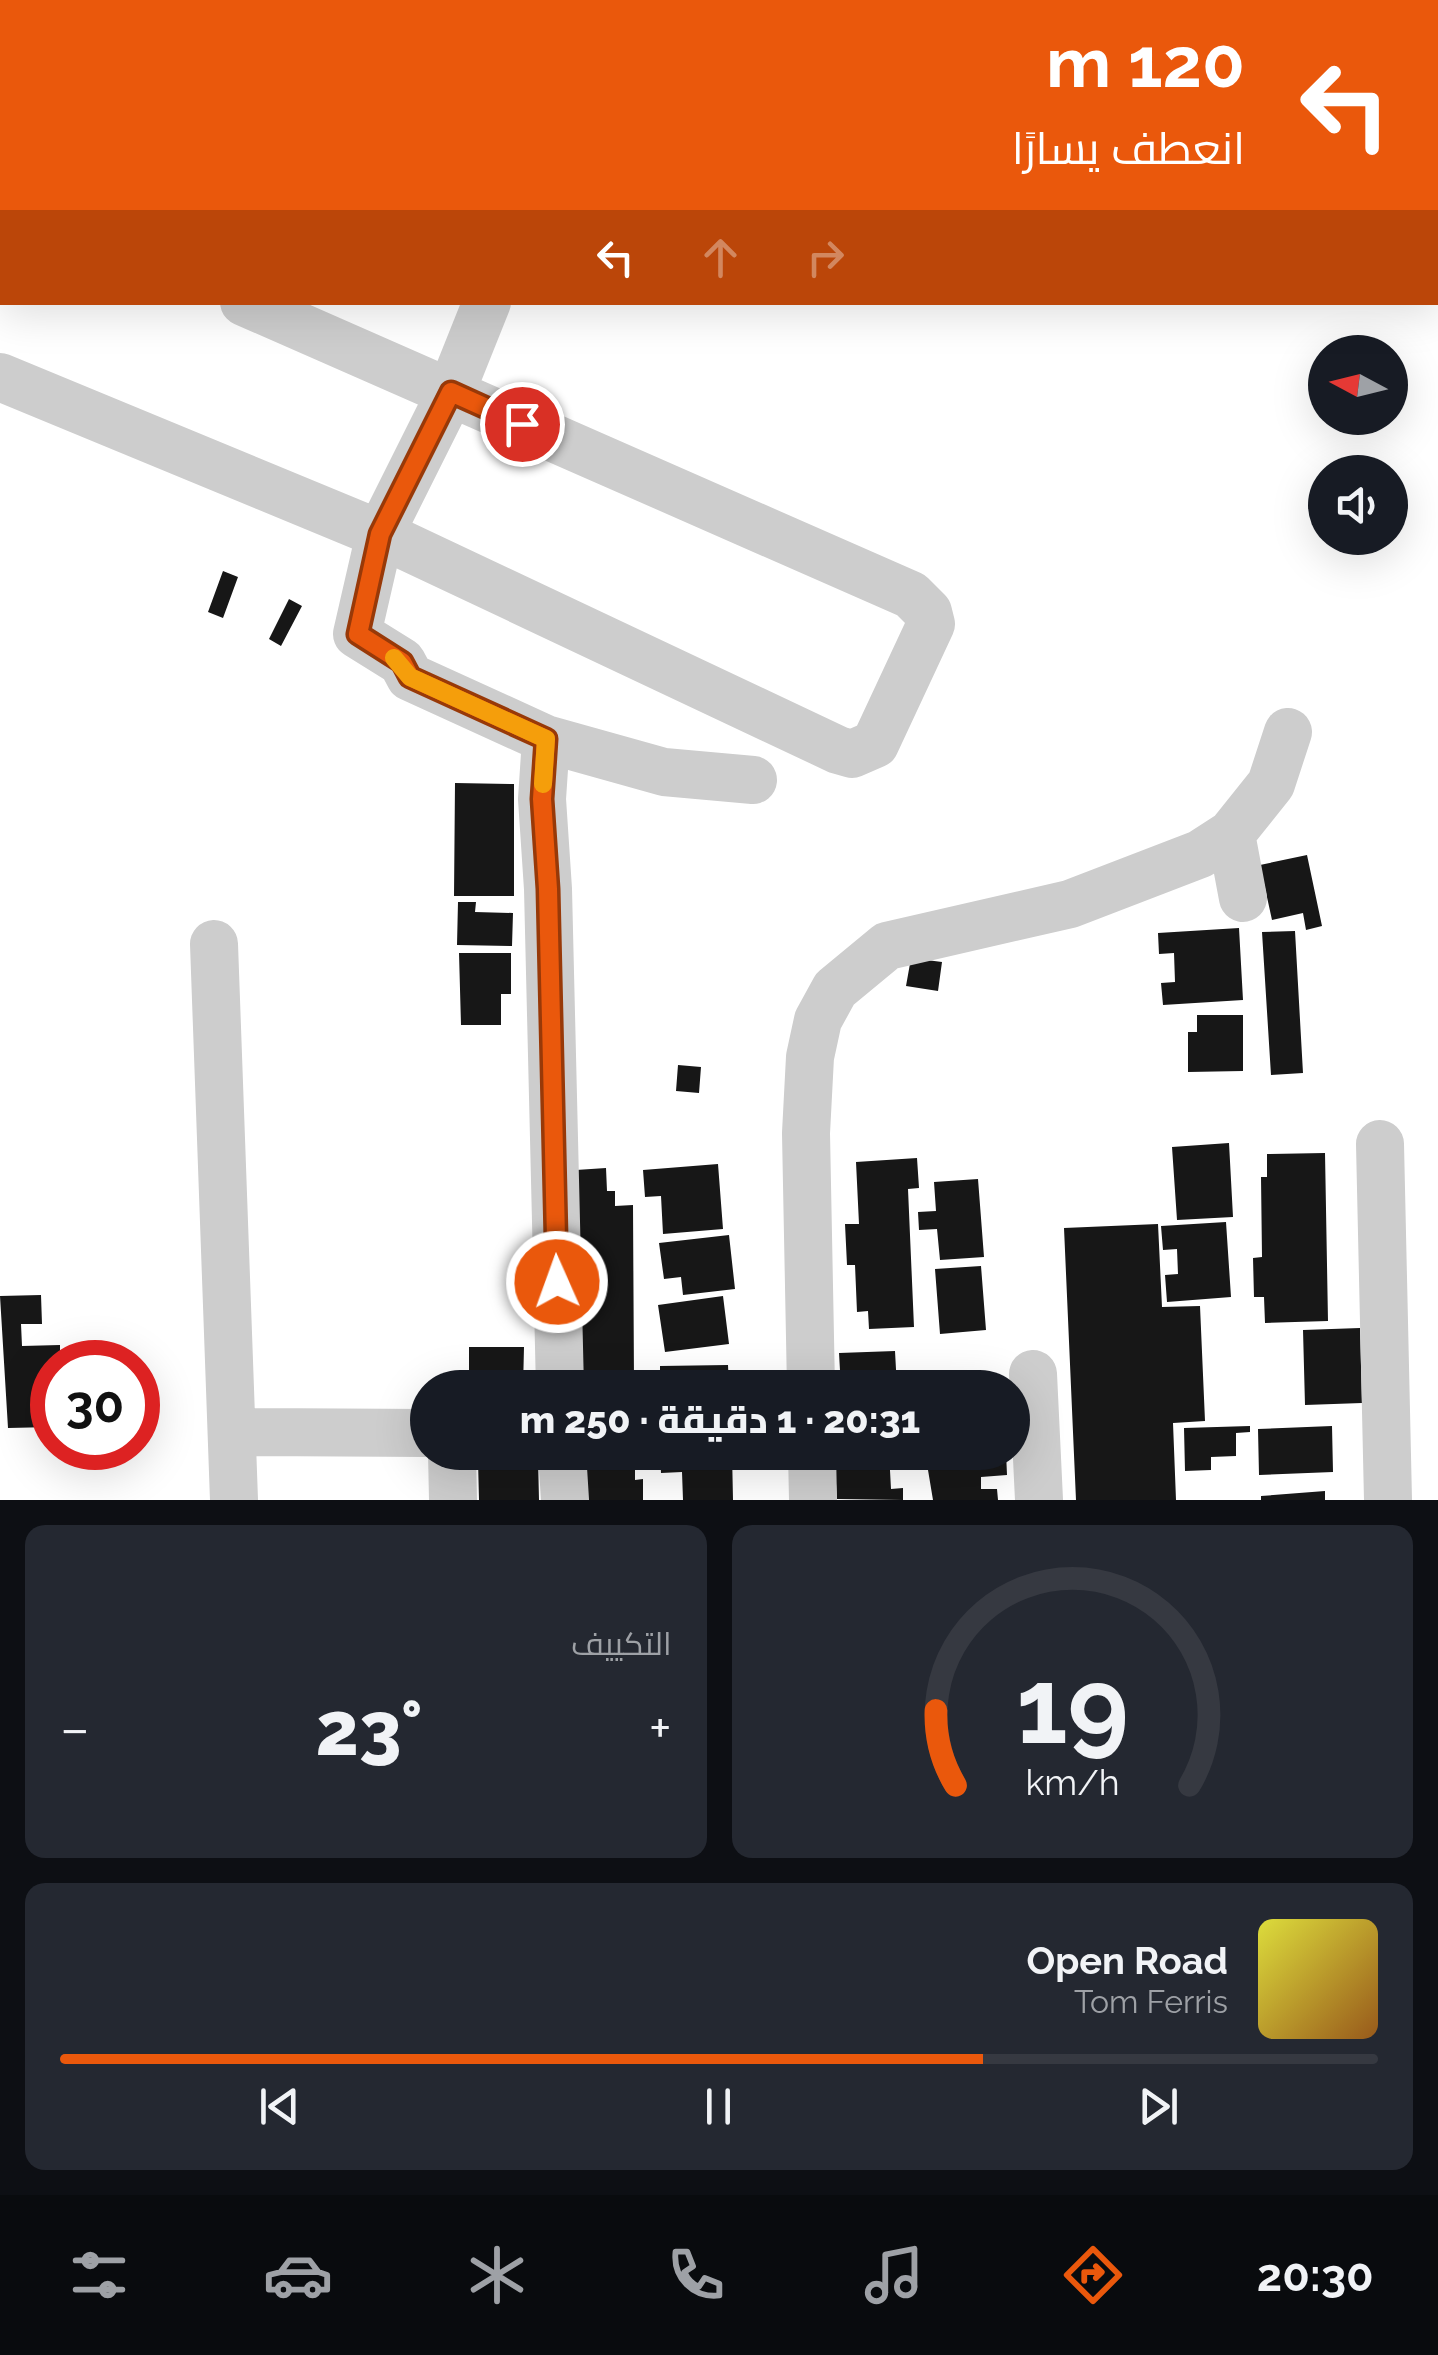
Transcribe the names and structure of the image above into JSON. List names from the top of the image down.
{
  "north": "left",
  "page": {
    "turn": ["120 m", "انعطف يسارًا"],
    "limit": "30",
    "trip": "20:31 · 1 دقيقة · 250 m",
    "tile": "التكييف",
    "heat": ["−", "23°", "+"],
    "song": ["Open Road", "Tom Ferris"],
    "tabs": "20:30",
    "gauge": ["19", "km/h"]
  }
}
